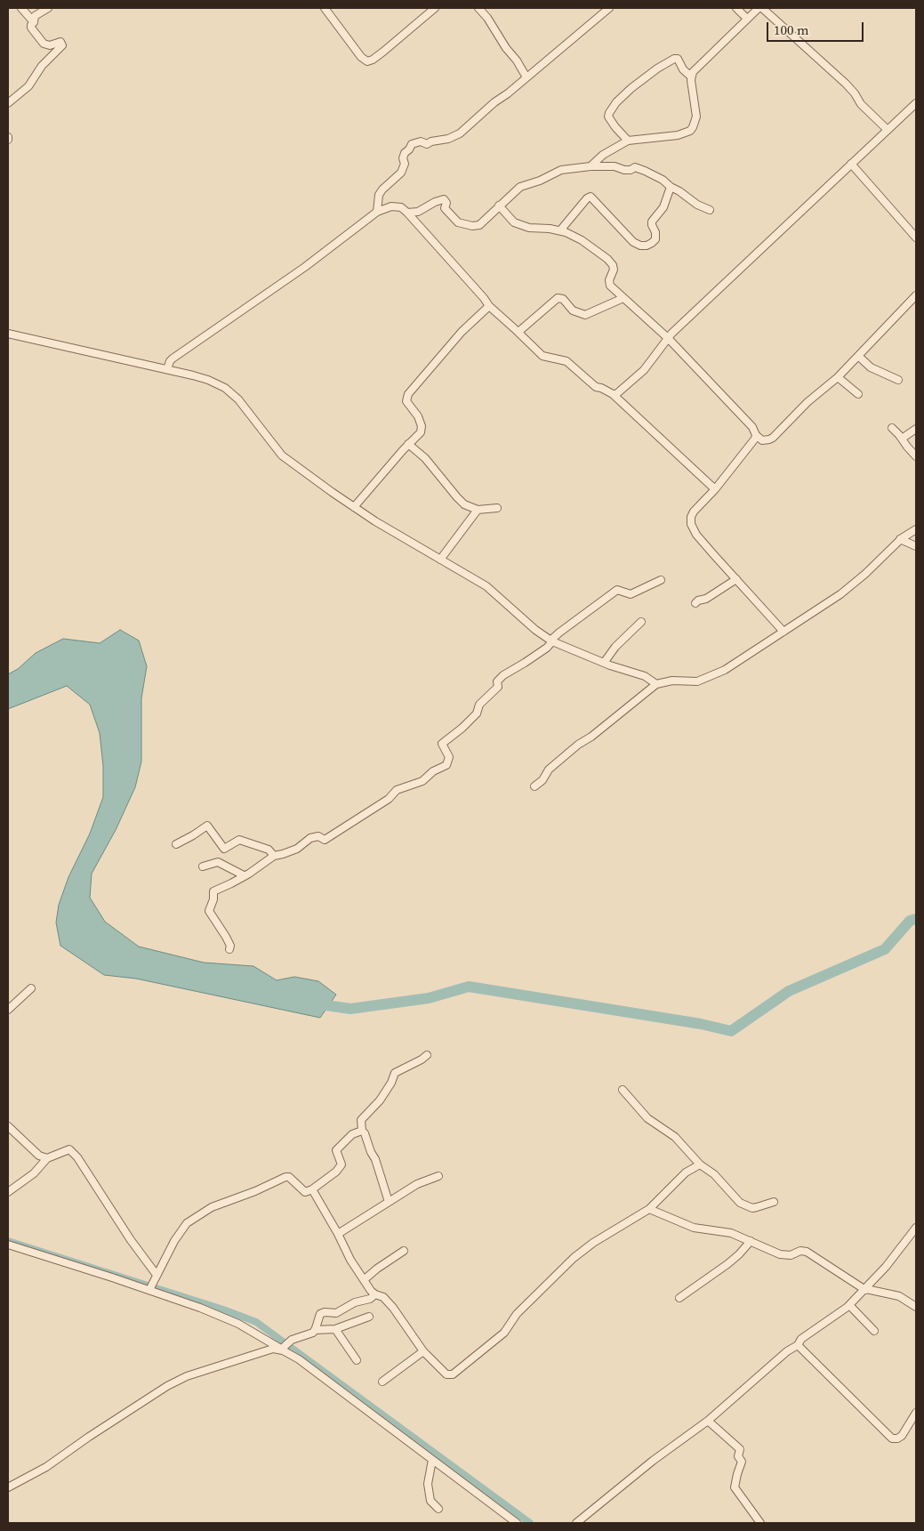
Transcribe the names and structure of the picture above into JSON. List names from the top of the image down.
{
  "scale_bar": "100 m"
}
